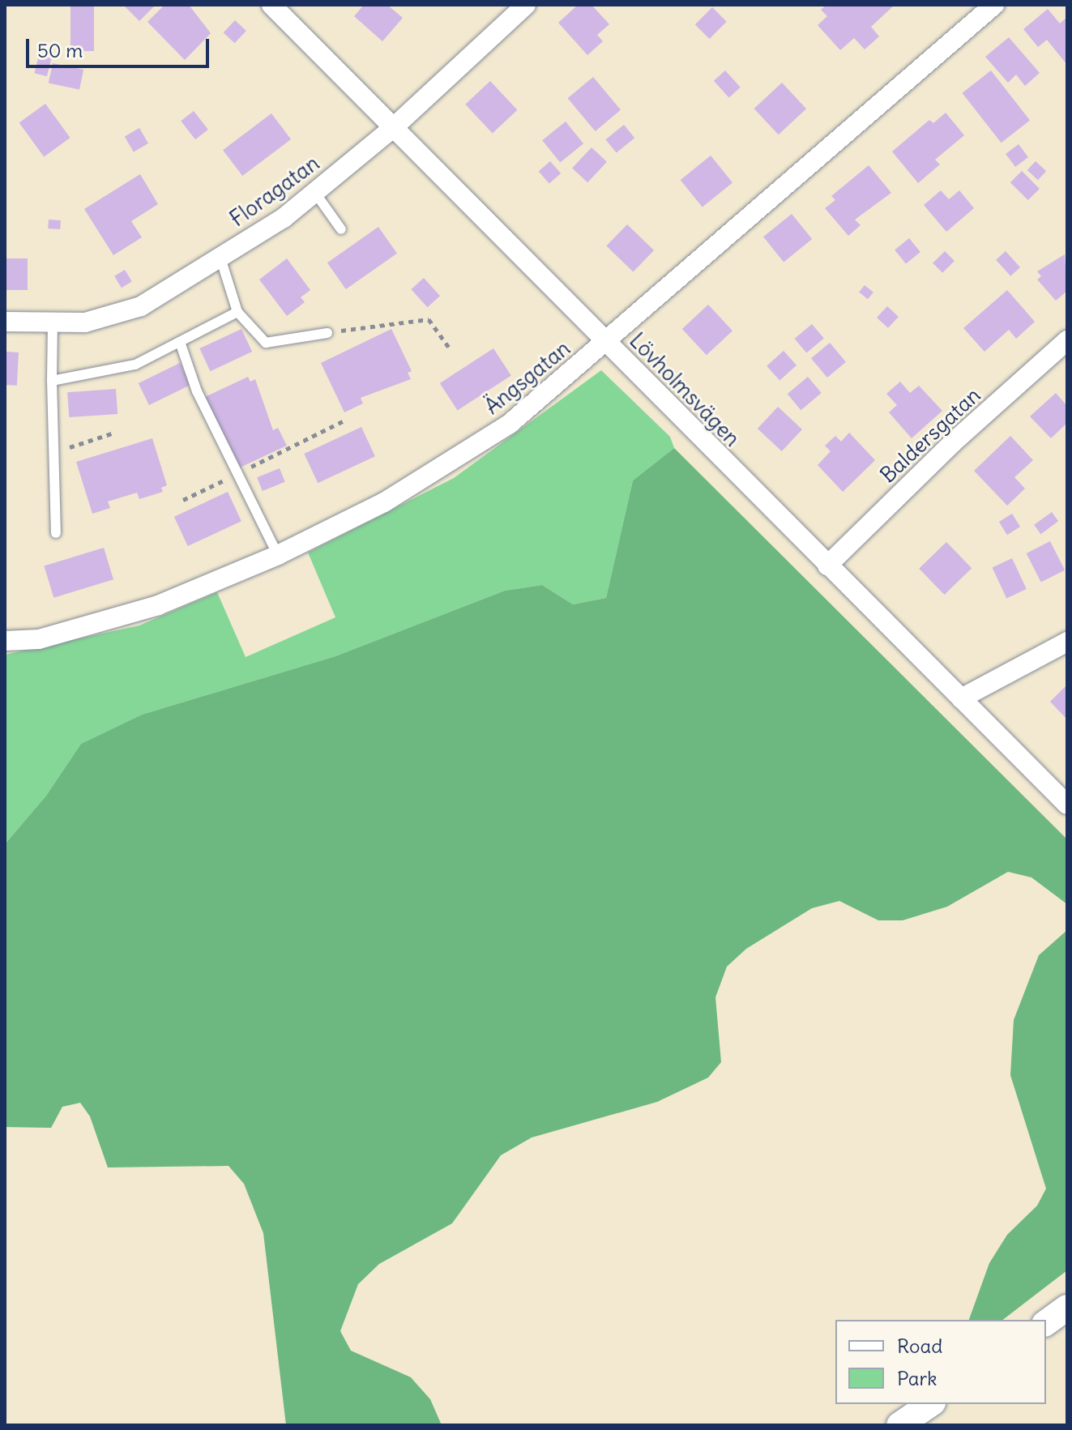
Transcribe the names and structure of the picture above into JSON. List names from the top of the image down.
{
  "streets": {
    "street": [
      "Floragatan",
      "Ängsgatan",
      "Lövholmsvägen",
      "Baldersgatan"
    ]
  },
  "crossings": [
    ["Floragatan", "Lövholmsvägen"],
    ["Ängsgatan", "Lövholmsvägen"],
    ["Lövholmsvägen", "Baldersgatan"]
  ],
  "legend": ["Road", "Park"],
  "scale_bar": "50 m"
}
